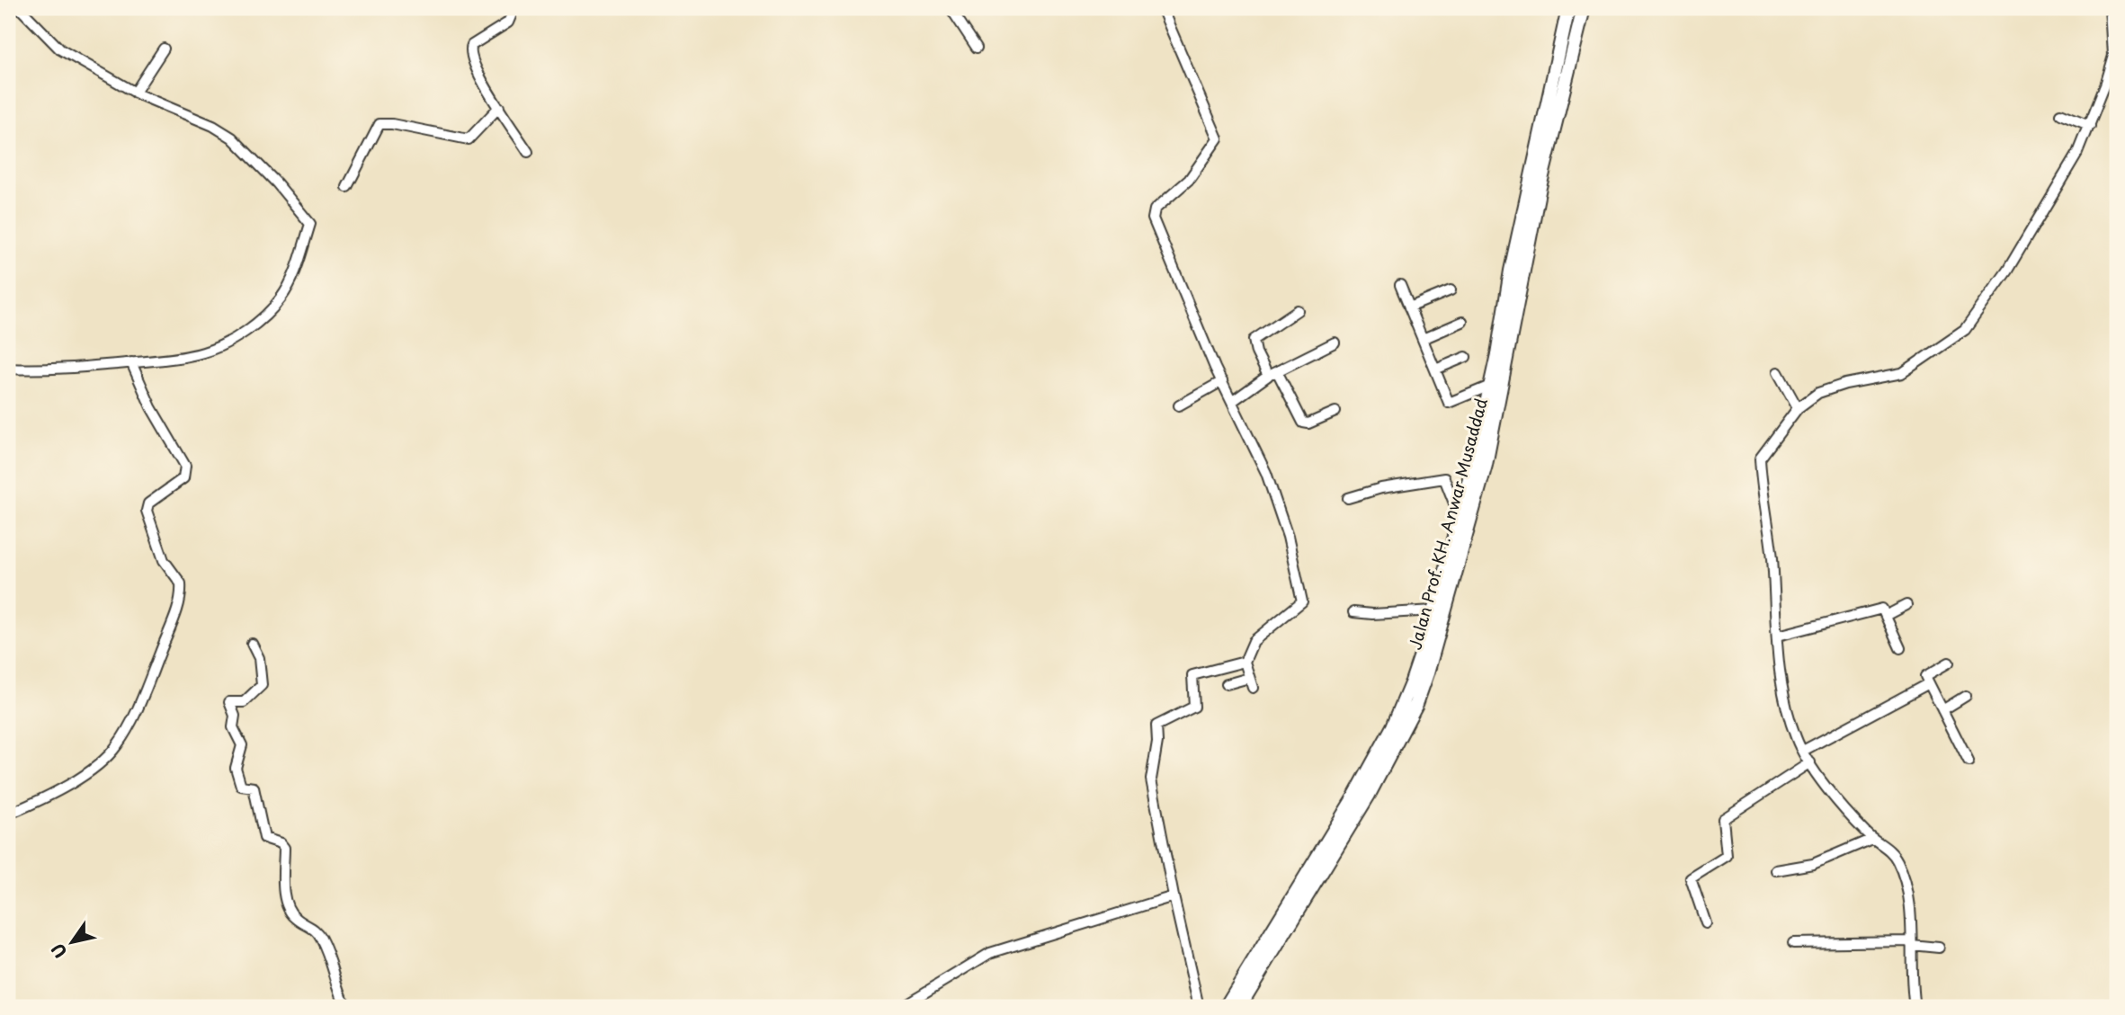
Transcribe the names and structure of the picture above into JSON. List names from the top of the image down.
{
  "streets": {
    "street": ["Jalan Prof. KH. Anwar Musaddad"]
  },
  "north": "bottom left"
}
